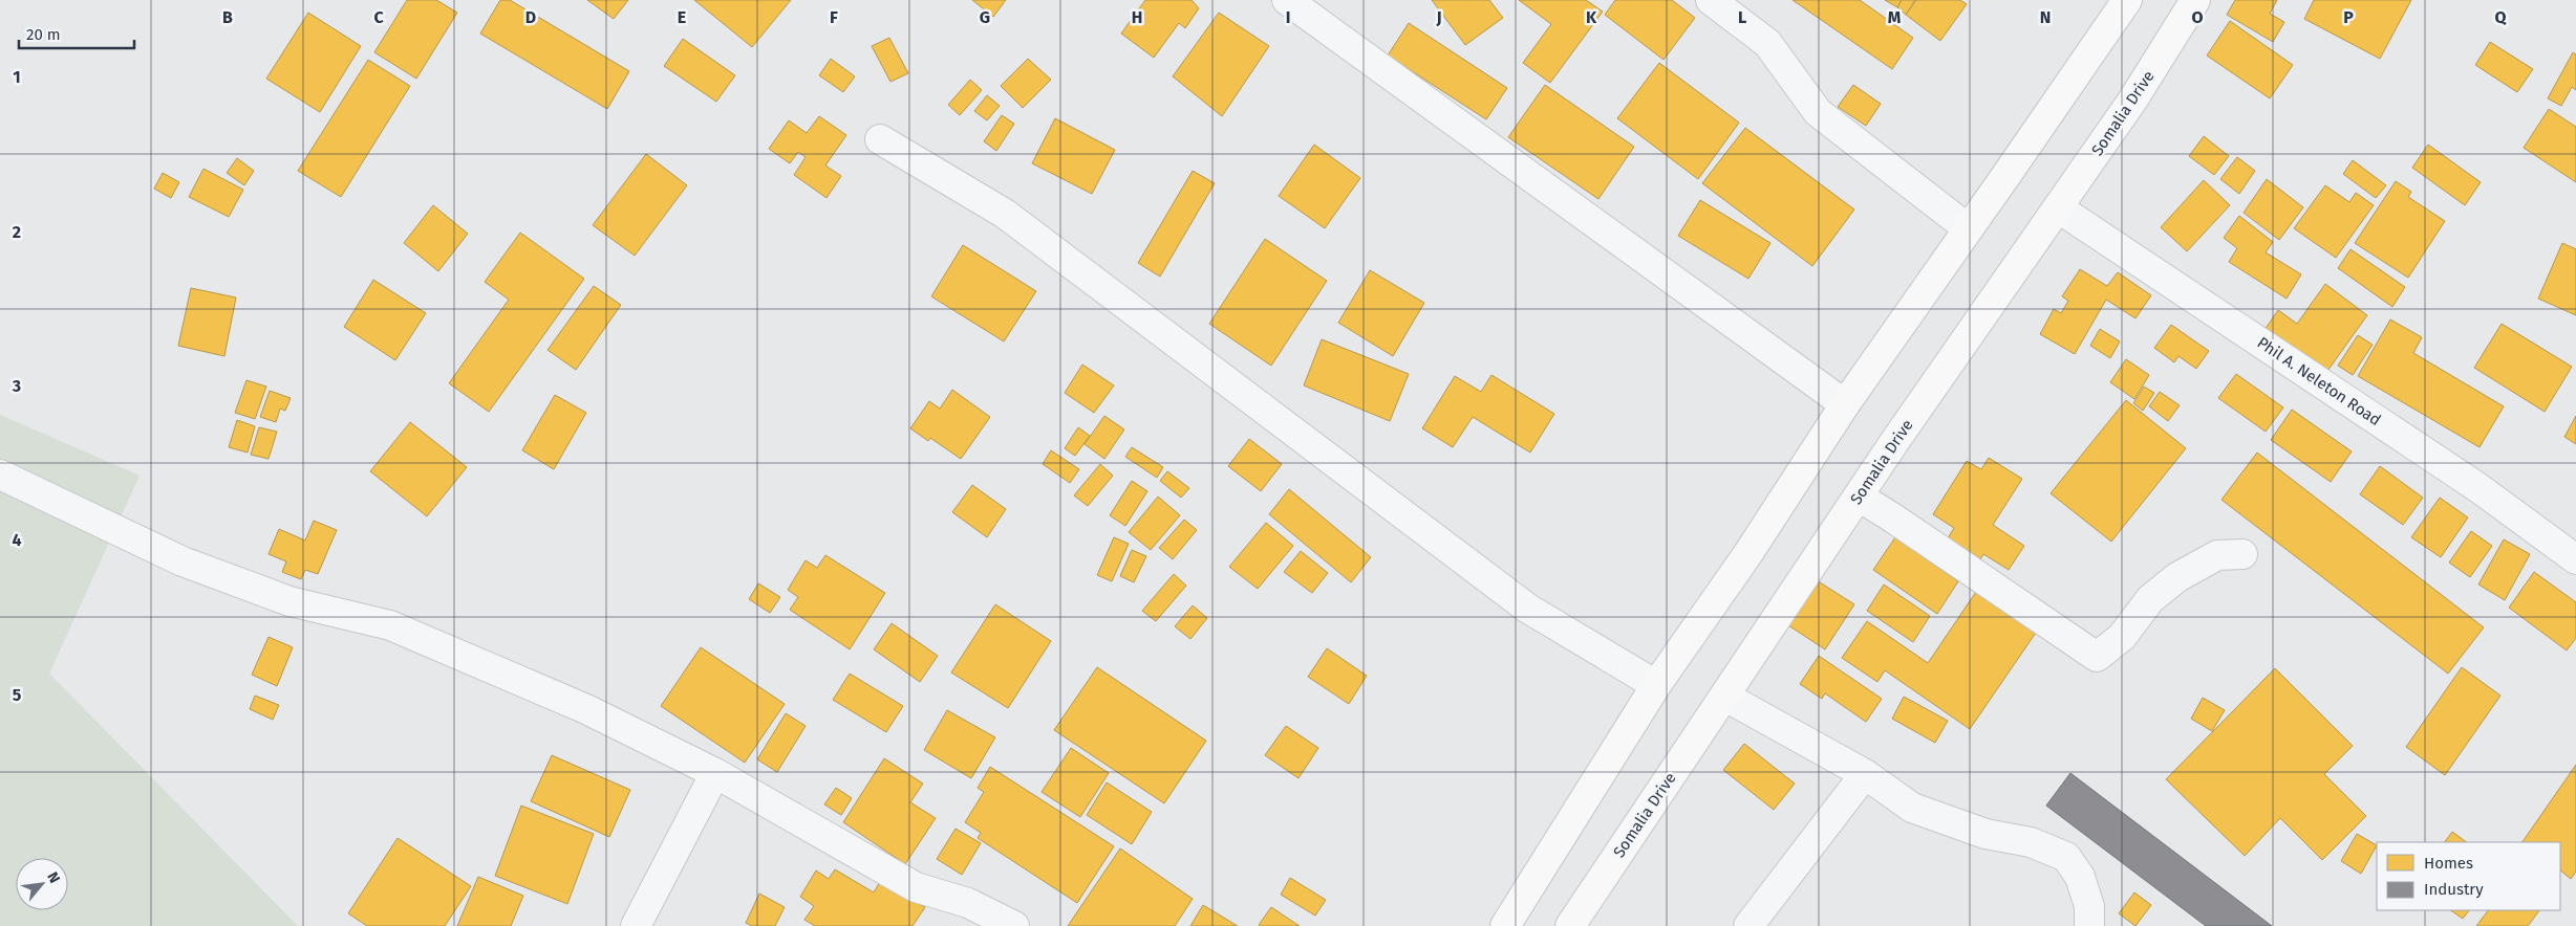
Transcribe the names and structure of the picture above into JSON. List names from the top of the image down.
{
  "streets": {
    "main road": ["Somalia Drive"],
    "street": ["Phil A. Neleton Road"]
  },
  "crossings": [
    ["Somalia Drive", "Phil A. Neleton Road"]
  ],
  "legend": ["Homes", "Industry"],
  "scale_bar": "20 m",
  "north": "top right",
  "grid": {
    "columns": [
      "B",
      "C",
      "D",
      "E",
      "F",
      "G",
      "H",
      "I",
      "J",
      "K",
      "L",
      "M",
      "N",
      "O",
      "P",
      "Q"
    ],
    "rows": [
      "1",
      "2",
      "3",
      "4",
      "5"
    ]
  }
}
